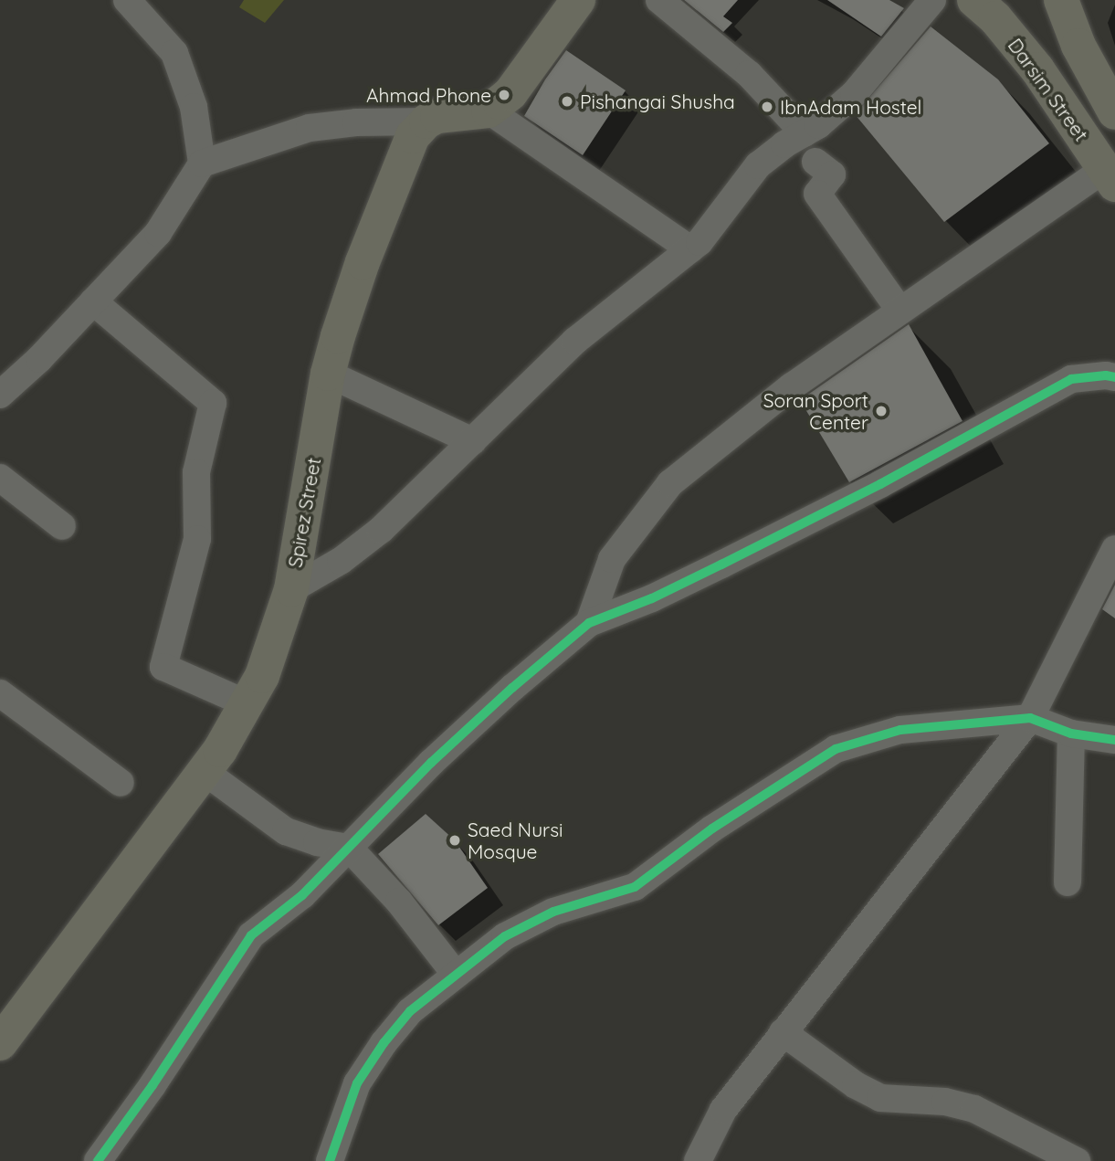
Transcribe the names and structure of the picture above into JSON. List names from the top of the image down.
{
  "streets": {
    "main road": ["Darsim Street", "Spirez Street"]
  },
  "places": [
    "Ahmad Phone",
    "Pishangai Shusha",
    "IbnAdam Hostel",
    "Soran Sport Center",
    "Saed Nursi Mosque"
  ]
}
